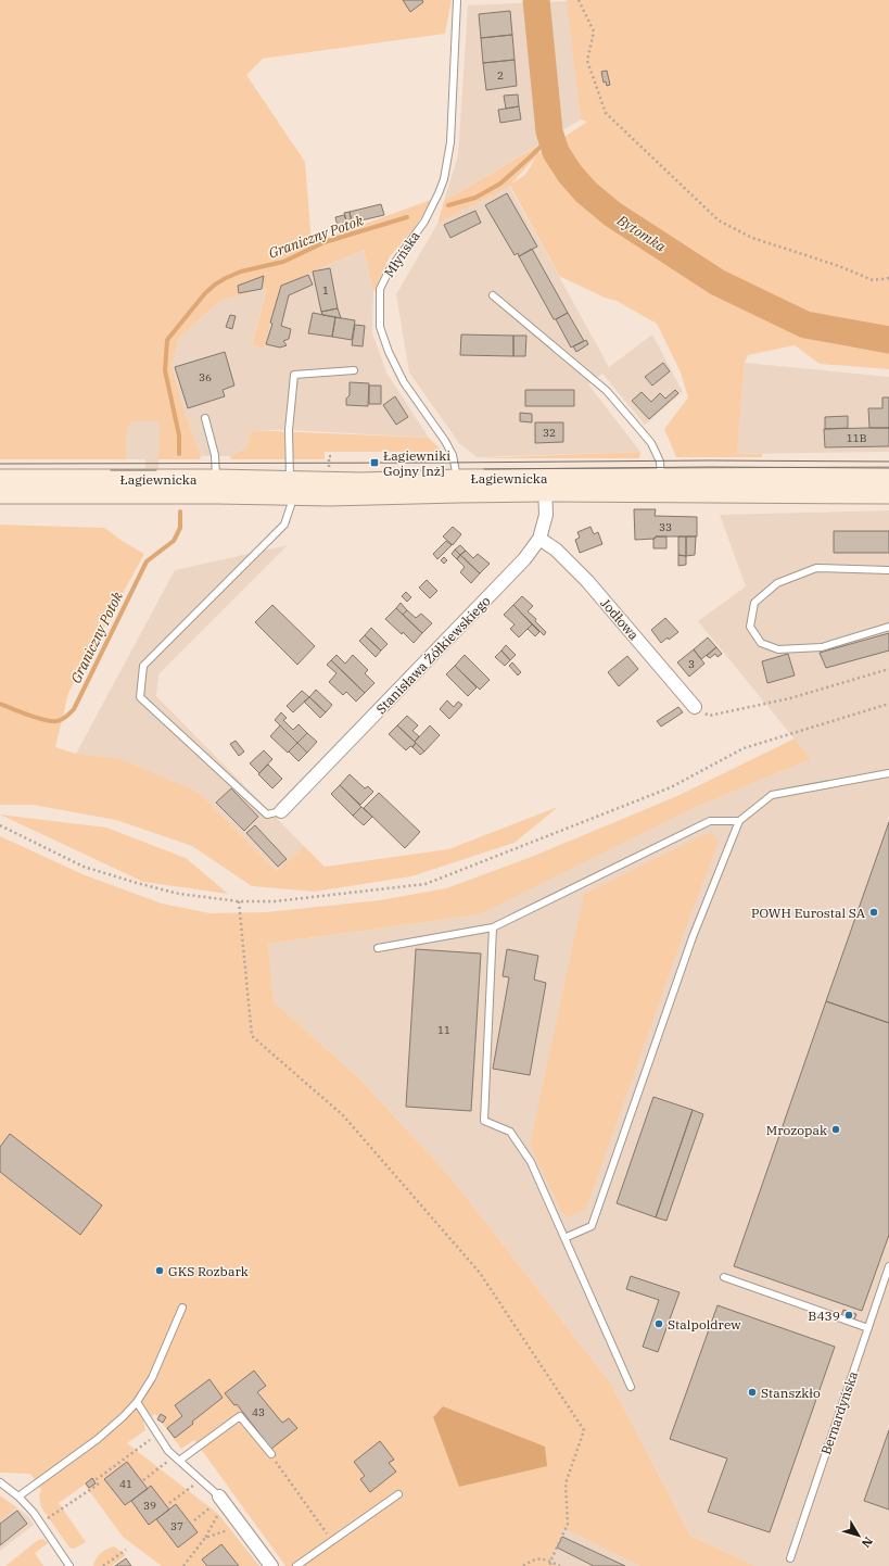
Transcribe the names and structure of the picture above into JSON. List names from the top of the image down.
{
  "streets": {
    "main road": ["Łagiewnicka"],
    "street": ["Jodłowa", "Stanisława Żółkiewskiego"],
    "lane": ["Młyńska", "Bernardyńska"]
  },
  "crossings": [
    ["Młyńska", "Łagiewnicka"],
    ["Łagiewnicka", "Stanisława Żółkiewskiego"],
    ["Jodłowa", "Stanisława Żółkiewskiego"]
  ],
  "water": ["Bytomka", "Graniczny Potok"],
  "places": {
    "transit": ["Łagiewniki Gojny [nż]"],
    "other": [
      "POWH Eurostal SA",
      "Mrozopak",
      "GKS Rozbark",
      "B439",
      "Stalpoldrew",
      "Stanszkło"
    ]
  },
  "house_numbers": [
    "2",
    "1",
    "36",
    "32",
    "11B",
    "33",
    "3",
    "11",
    "43",
    "41",
    "39",
    "37"
  ],
  "north": "bottom right"
}
